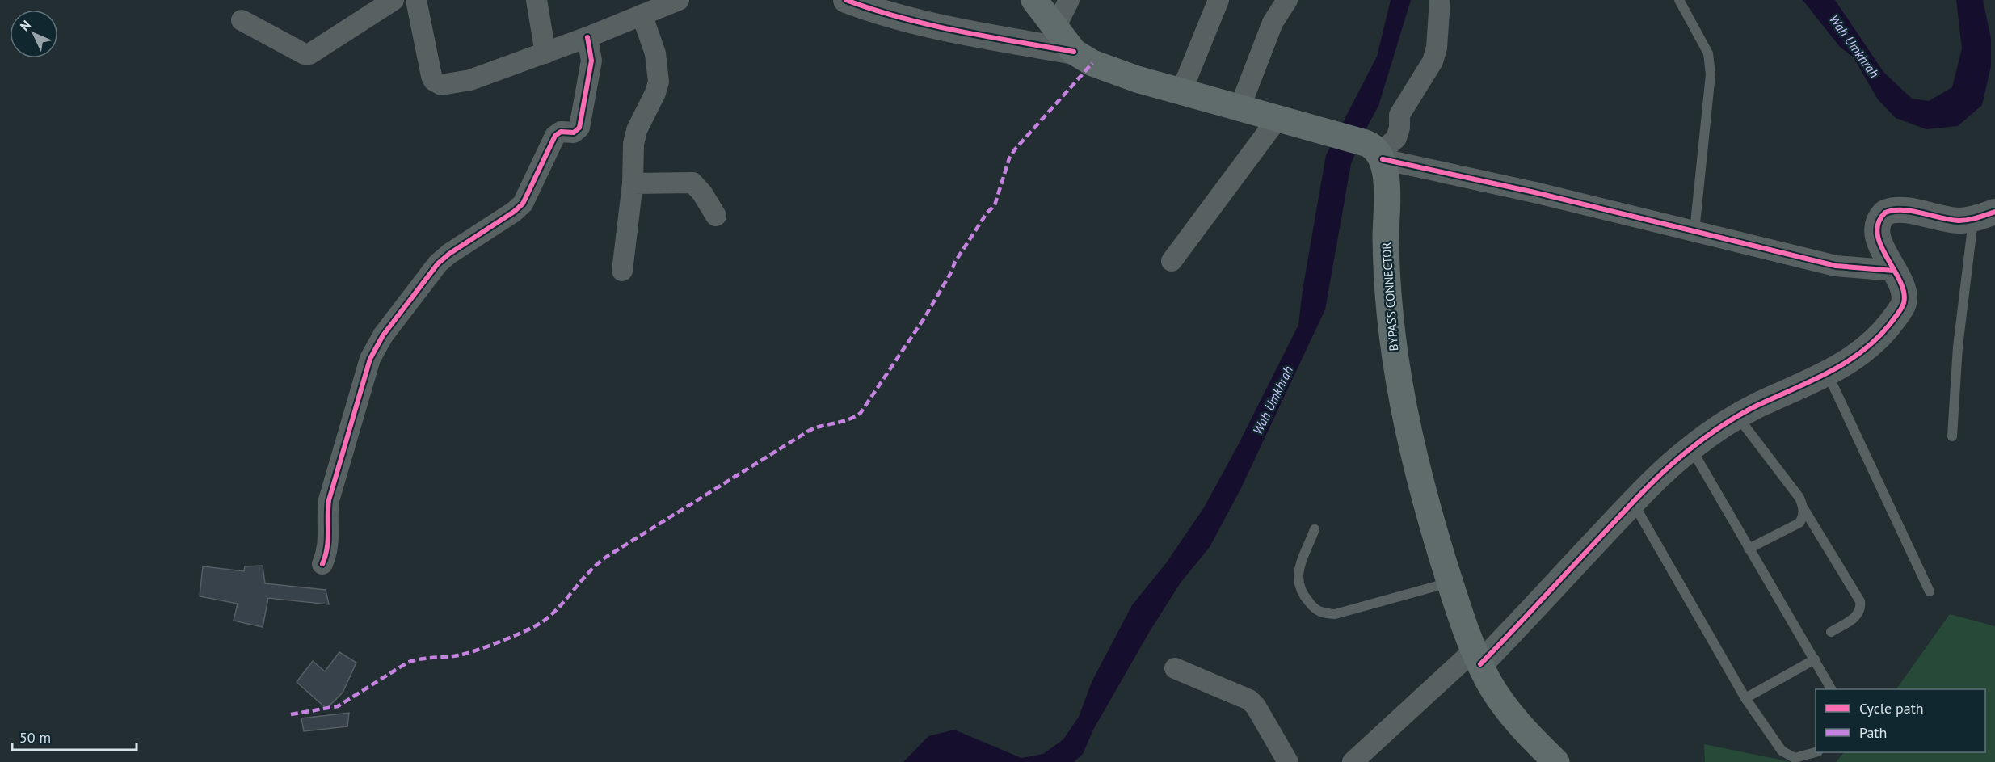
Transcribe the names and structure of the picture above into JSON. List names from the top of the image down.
{
  "streets": {
    "main road": ["BYPASS CONNECTOR"]
  },
  "water": ["Wah Umkhrah"],
  "legend": ["Cycle path", "Path"],
  "scale_bar": "50 m",
  "north": "top left"
}
